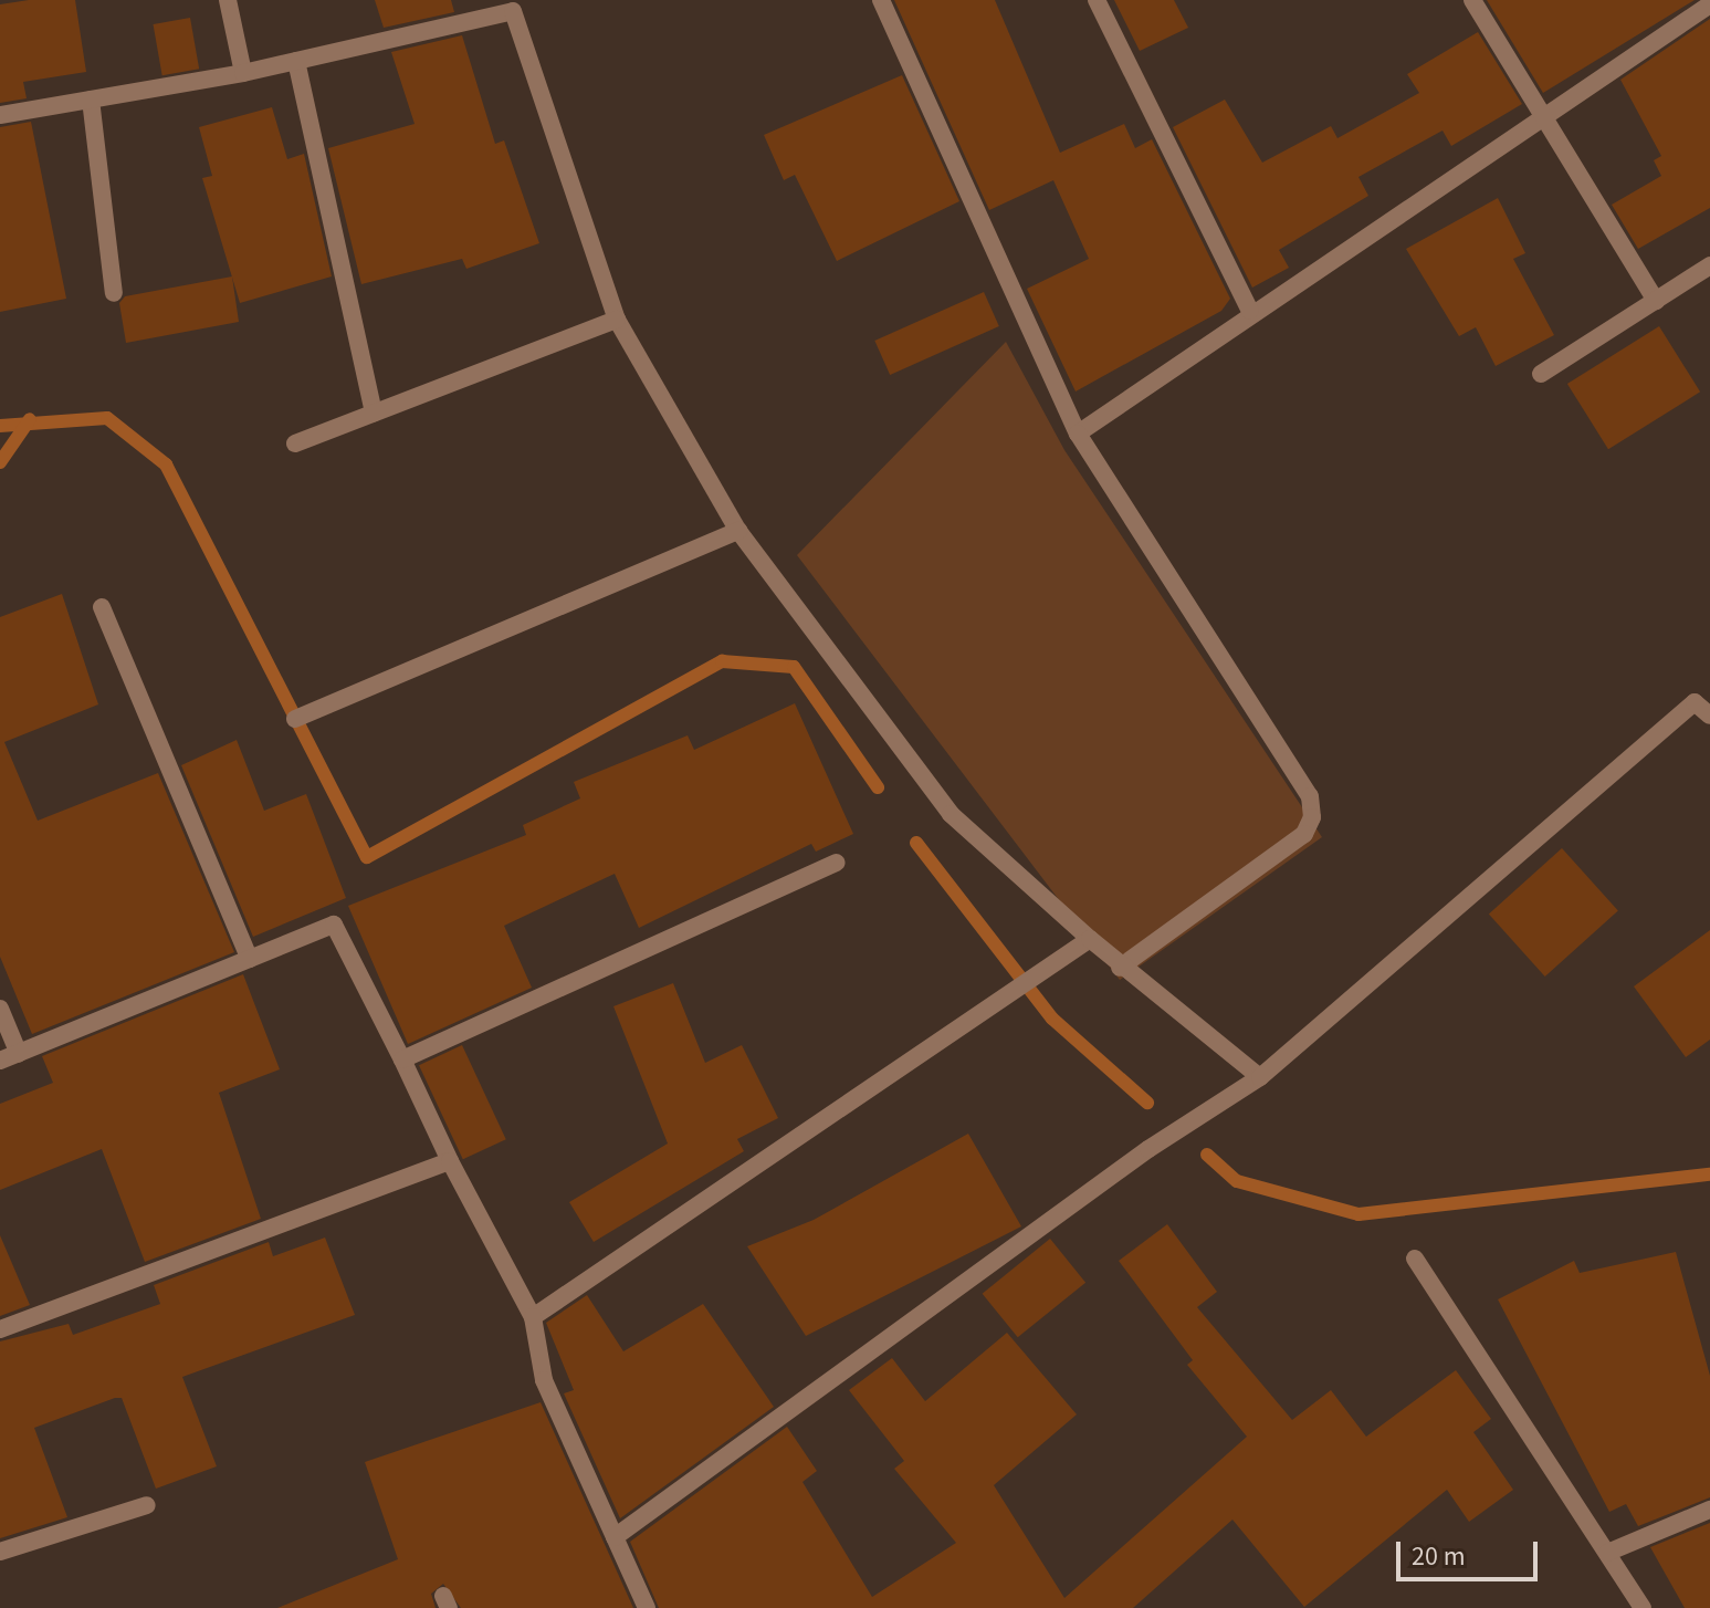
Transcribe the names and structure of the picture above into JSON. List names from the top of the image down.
{
  "scale_bar": "20 m"
}
